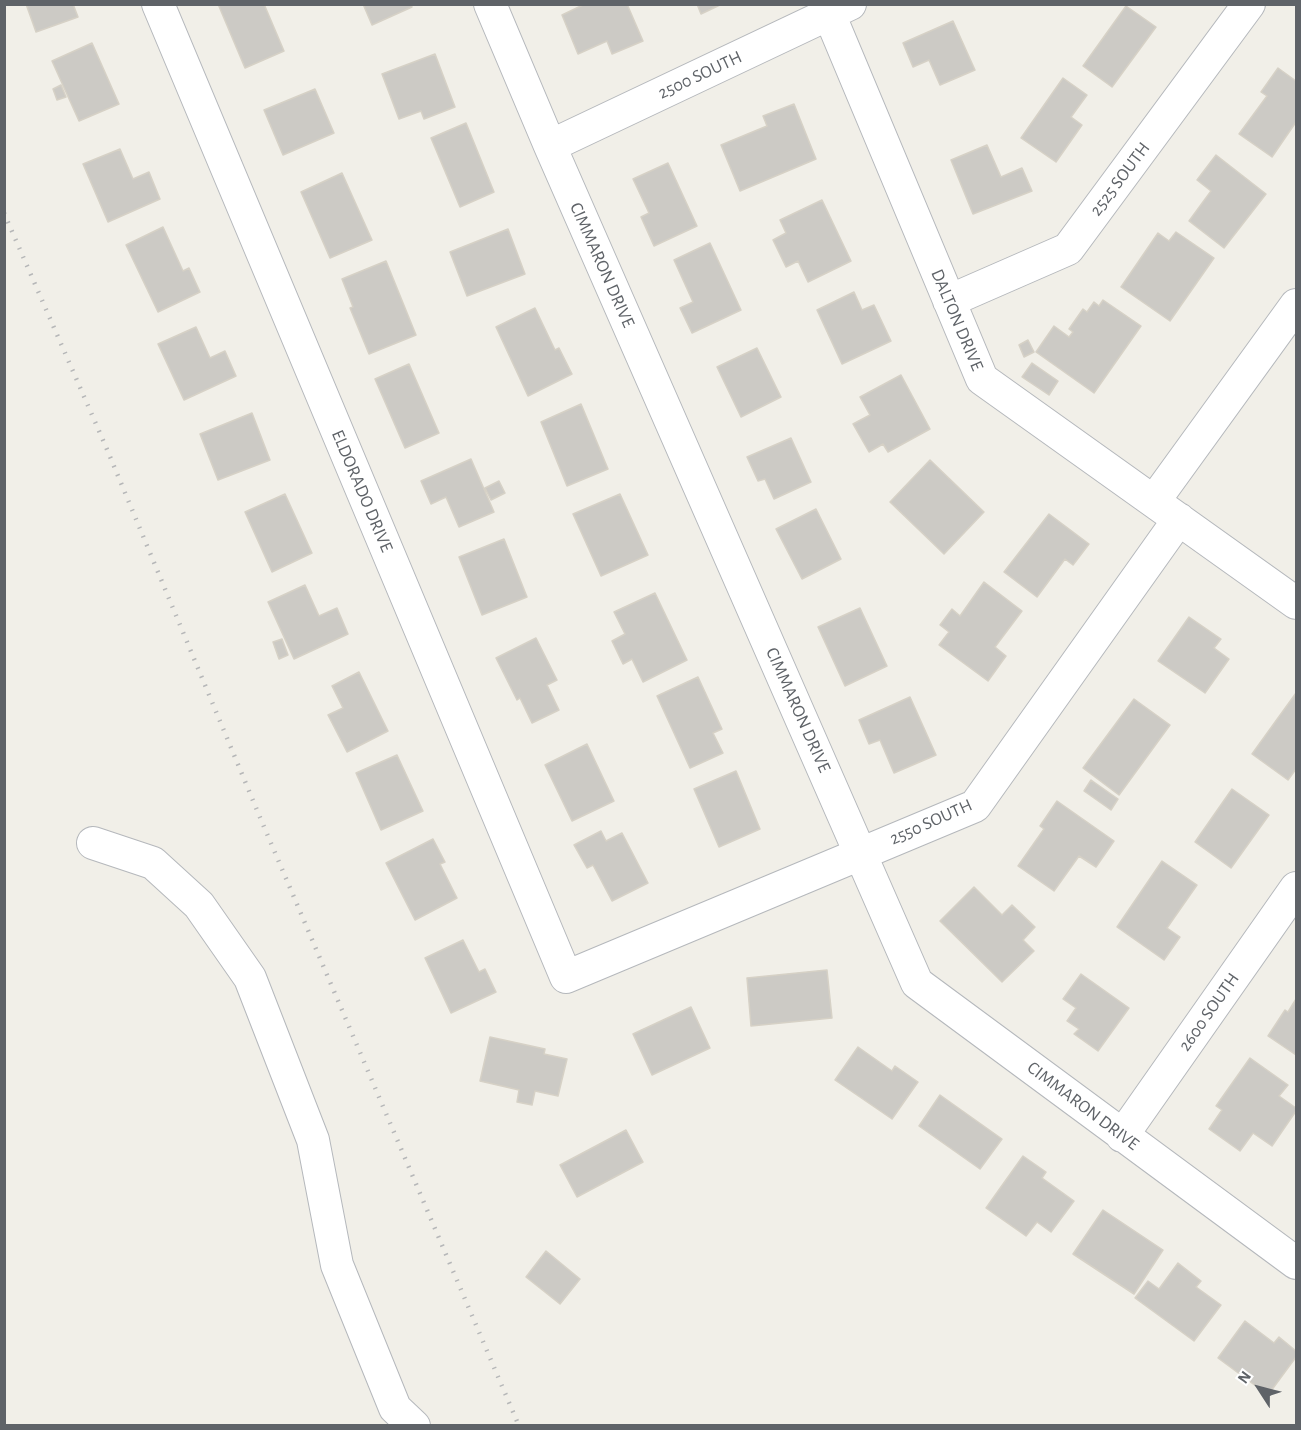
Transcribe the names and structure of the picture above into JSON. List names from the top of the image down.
{
  "streets": {
    "street": [
      "2500 SOUTH",
      "2525 SOUTH",
      "CIMMARON DRIVE",
      "DALTON DRIVE",
      "ELDORADO DRIVE",
      "2550 SOUTH",
      "2600 SOUTH"
    ]
  },
  "crossings": [
    ["2500 SOUTH", "CIMMARON DRIVE"],
    ["2500 SOUTH", "DALTON DRIVE"],
    ["2525 SOUTH", "DALTON DRIVE"],
    ["CIMMARON DRIVE", "2550 SOUTH"],
    ["CIMMARON DRIVE", "2600 SOUTH"],
    ["DALTON DRIVE", "2550 SOUTH"],
    ["ELDORADO DRIVE", "2550 SOUTH"]
  ],
  "north": "top left"
}
